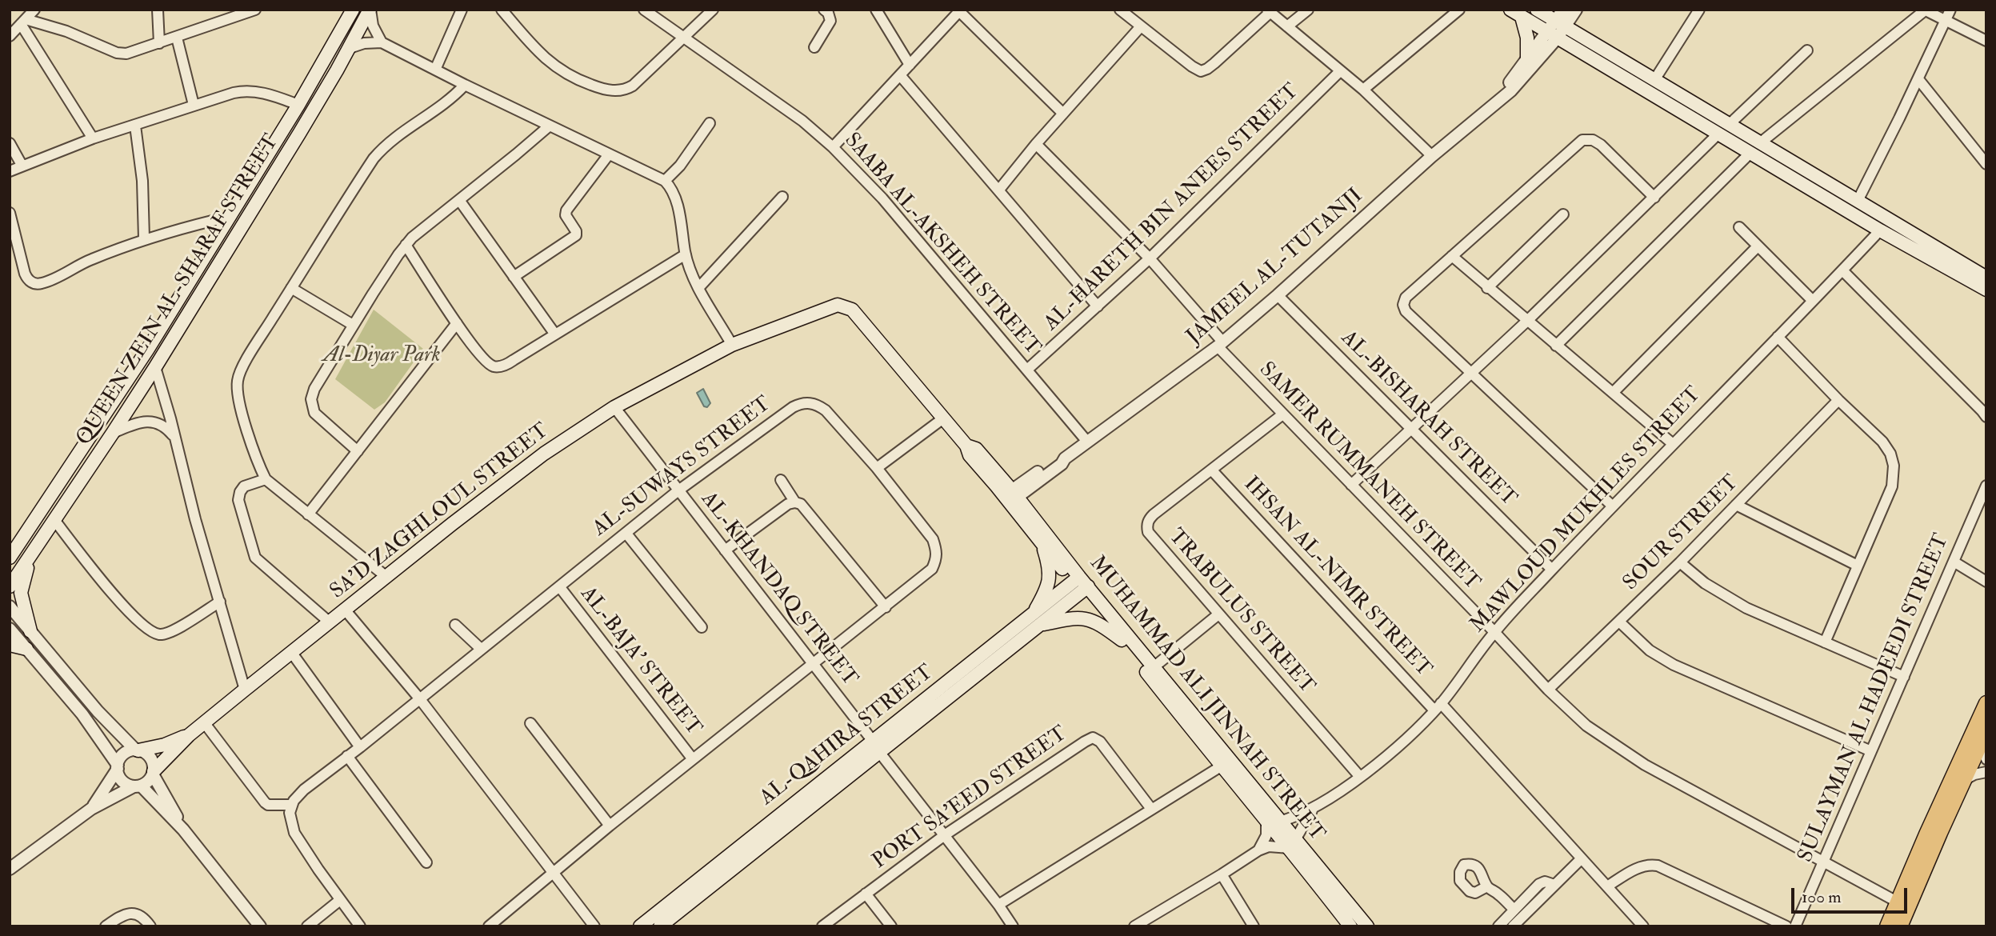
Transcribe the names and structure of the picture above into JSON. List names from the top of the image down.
{
  "streets": {
    "main road": [
      "QUEEN ZEIN AL-SHARAF STREET",
      "SA'D ZAGHLOUL STREET",
      "MUHAMMAD ALI JINNAH STREET",
      "AL-QAHIRA STREET"
    ],
    "street": [
      "AL-HARETH BIN ANEES STREET",
      "SAABA AL-AKSHEH STREET",
      "JAMEEL AL-TUTANJI",
      "AL-BISHARAH STREET",
      "AL-SUWAYS STREET",
      "SAMER RUMMANEH STREET",
      "MAWLOUD MUKHLES STREET",
      "SOUR STREET",
      "IHSAN AL-NIMR STREET",
      "AL-KHANDAQ STREET",
      "TRABULUS STREET",
      "AL-BAJA' STREET",
      "SULAYMAN AL HADEEDI STREET",
      "PORT SA'EED STREET"
    ]
  },
  "crossings": [
    ["AL-HARETH BIN ANEES STREET", "SAABA AL-AKSHEH STREET"],
    ["AL-HARETH BIN ANEES STREET", "SAMER RUMMANEH STREET"],
    ["SAABA AL-AKSHEH STREET", "JAMEEL AL-TUTANJI"],
    ["JAMEEL AL-TUTANJI", "AL-BISHARAH STREET"],
    ["JAMEEL AL-TUTANJI", "SAMER RUMMANEH STREET"],
    ["JAMEEL AL-TUTANJI", "MUHAMMAD ALI JINNAH STREET"],
    ["AL-BISHARAH STREET", "MAWLOUD MUKHLES STREET"],
    ["AL-SUWAYS STREET", "AL-KHANDAQ STREET"],
    ["AL-SUWAYS STREET", "AL-BAJA' STREET"],
    ["SAMER RUMMANEH STREET", "MAWLOUD MUKHLES STREET"],
    ["SAMER RUMMANEH STREET", "SOUR STREET"],
    ["SAMER RUMMANEH STREET", "TRABULUS STREET"],
    ["SAMER RUMMANEH STREET", "SULAYMAN AL HADEEDI STREET"],
    ["MAWLOUD MUKHLES STREET", "IHSAN AL-NIMR STREET"],
    ["MAWLOUD MUKHLES STREET", "TRABULUS STREET"],
    ["MAWLOUD MUKHLES STREET", "MUHAMMAD ALI JINNAH STREET"],
    ["SA'D ZAGHLOUL STREET", "AL-KHANDAQ STREET"],
    ["IHSAN AL-NIMR STREET", "TRABULUS STREET"],
    ["AL-KHANDAQ STREET", "AL-QAHIRA STREET"],
    ["MUHAMMAD ALI JINNAH STREET", "AL-QAHIRA STREET"]
  ],
  "parks": ["Al-Diyar Park"],
  "scale_bar": "100 m"
}
